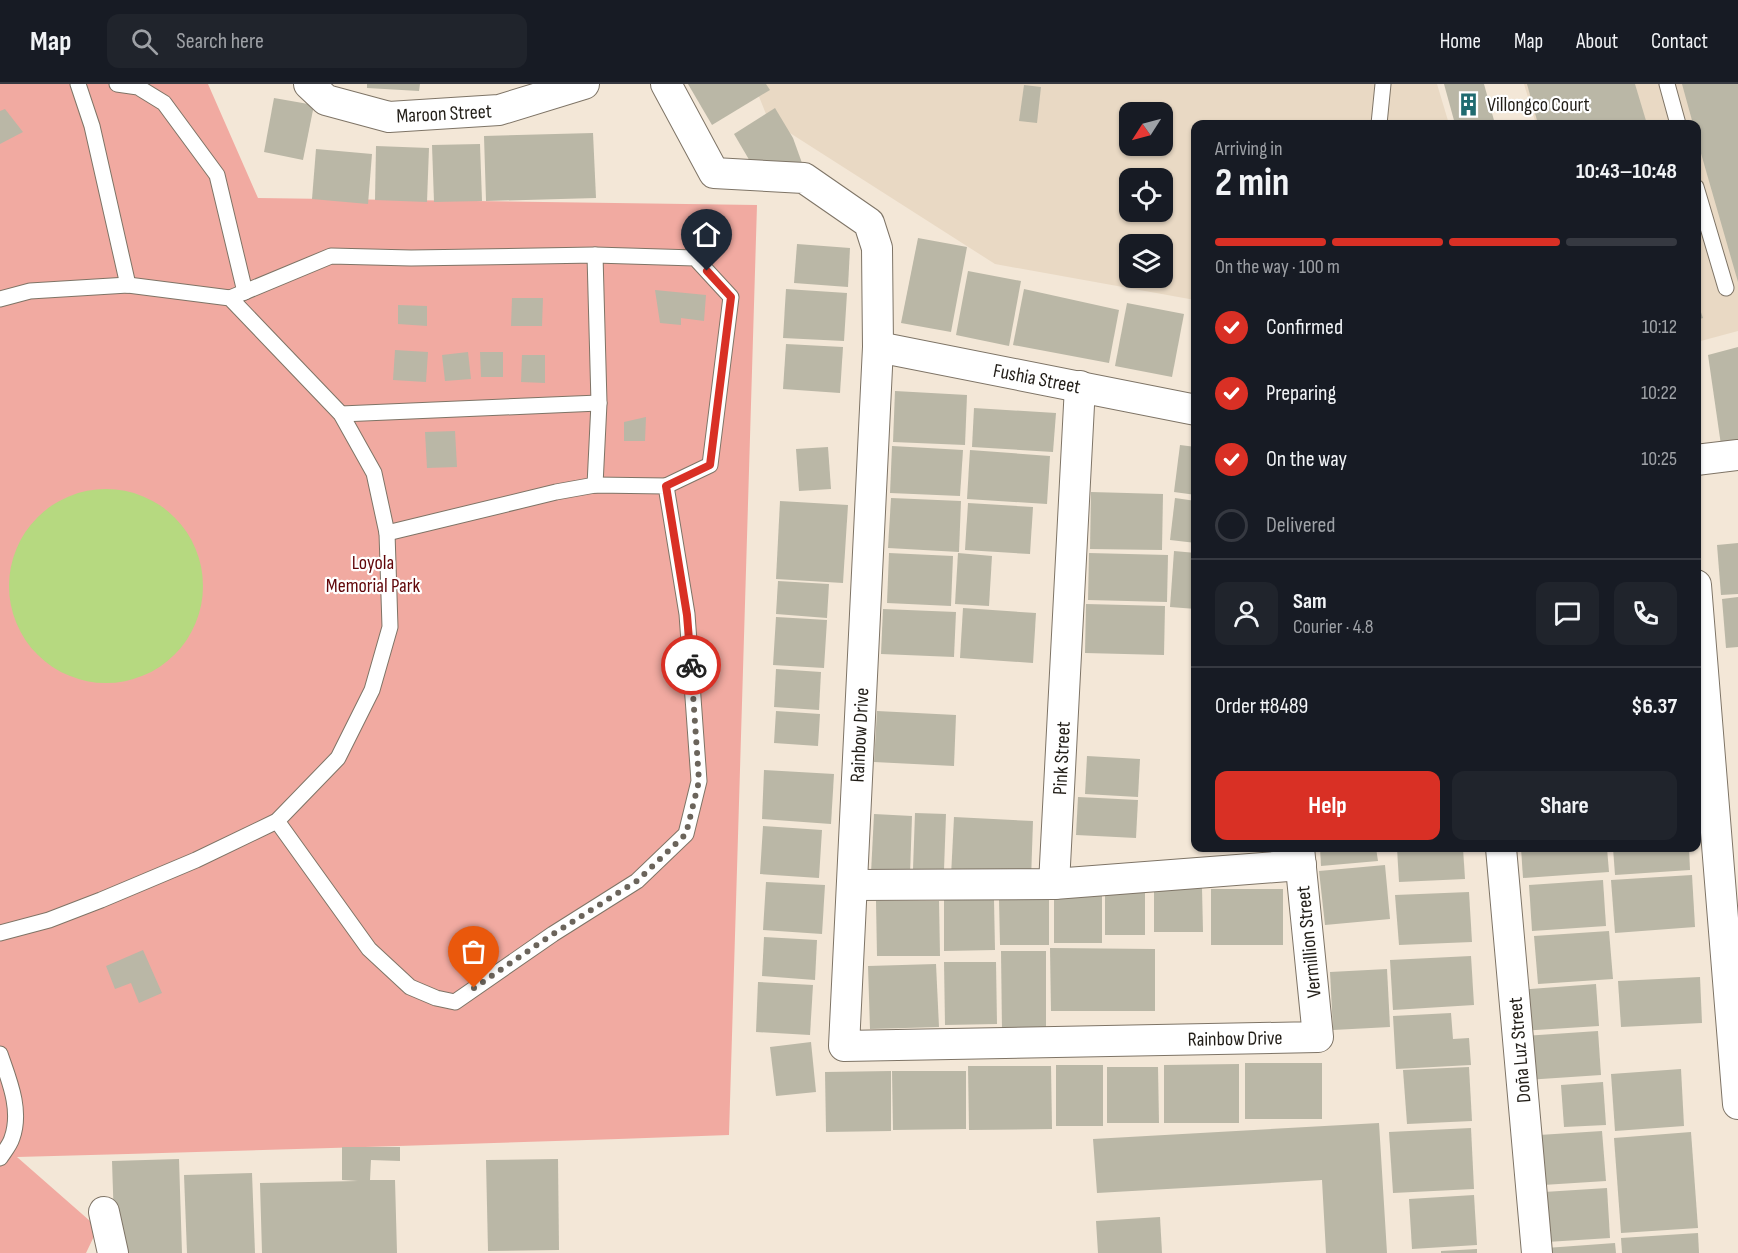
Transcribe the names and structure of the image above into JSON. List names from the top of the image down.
{
  "streets": {
    "street": [
      "Maroon Street",
      "Fushia Street",
      "Rainbow Drive",
      "Pink Street",
      "Vermillion Street",
      "Doña Luz Street"
    ]
  },
  "crossings": [
    ["Fushia Street", "Rainbow Drive"],
    ["Fushia Street", "Pink Street"],
    ["Rainbow Drive", "Vermillion Street"]
  ],
  "parks": ["Loyola Memorial Park"],
  "places": {
    "building": ["Villongco Court"]
  },
  "north": "bottom left",
  "page": {
    "header": "Map",
    "search": "Search here",
    "nav": [
      "Home",
      "Map",
      "About",
      "Contact"
    ],
    "heading": ["2 min", "Arriving in", "10:43–10:48"],
    "panel": [
      "Sam",
      "Courier · 4.8",
      "Order #8489",
      "$6.37"
    ],
    "bar": "On the way · 100 m",
    "list": [
      ["Confirmed", "10:12"],
      ["Preparing", "10:22"],
      ["On the way", "10:25"],
      "Delivered"
    ],
    "buttons": ["Help", "Share"]
  }
}
